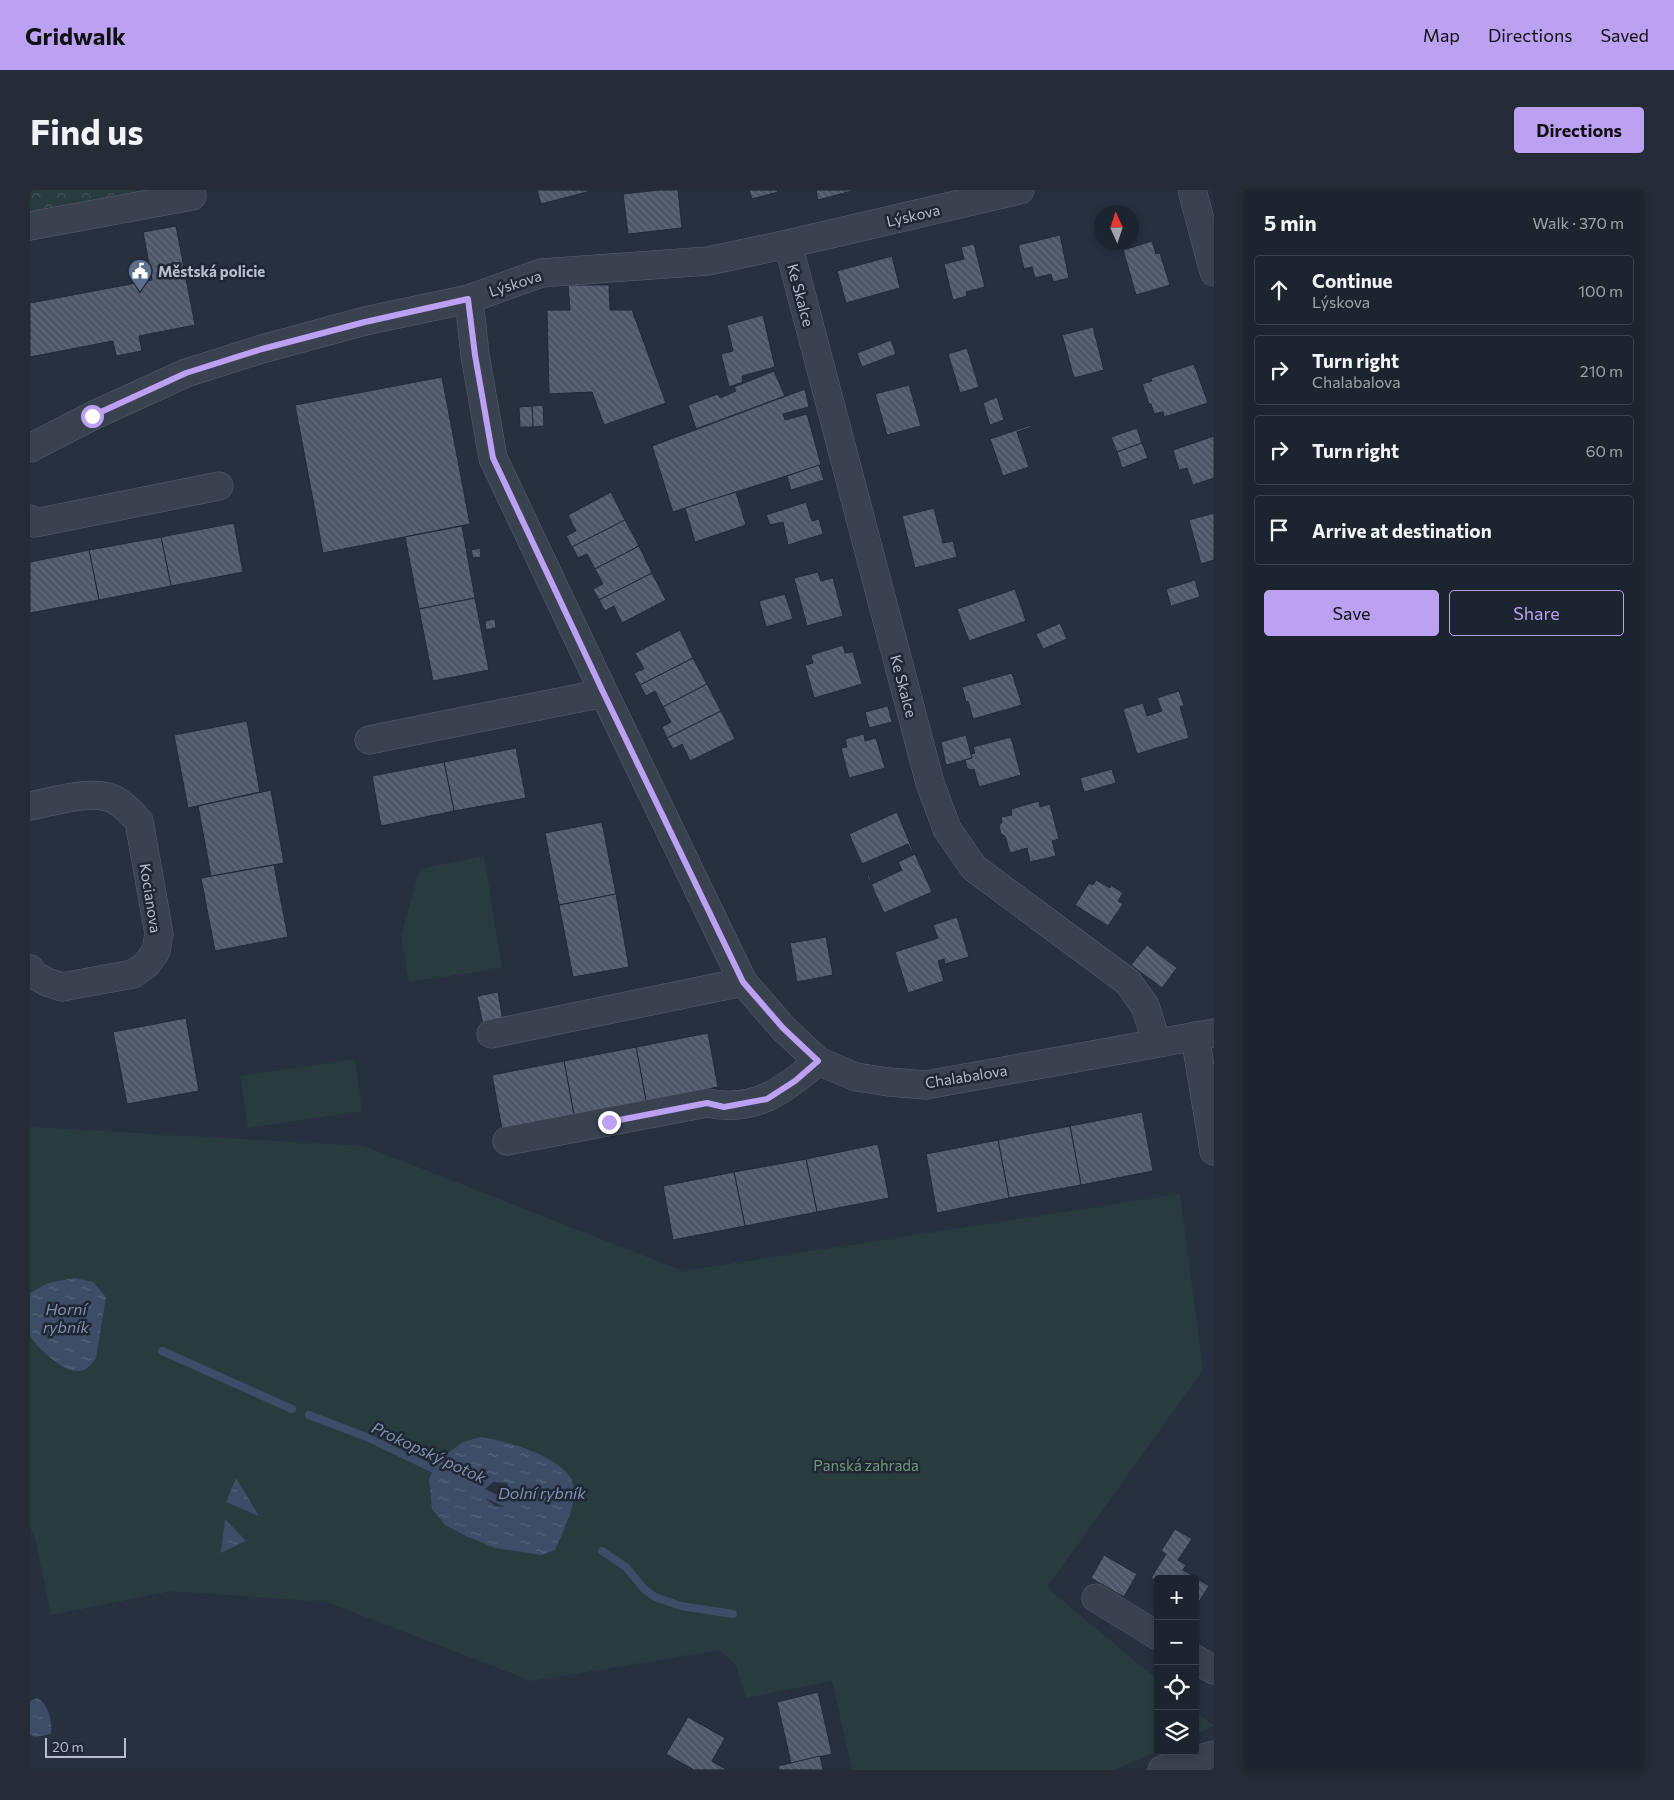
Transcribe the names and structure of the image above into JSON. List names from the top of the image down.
{
  "streets": {
    "street": [
      "Lýskova",
      "Ke Skalce",
      "Kocianova",
      "Chalabalova"
    ]
  },
  "crossings": [
    ["Lýskova", "Ke Skalce"],
    ["Lýskova", "Chalabalova"],
    ["Ke Skalce", "Chalabalova"]
  ],
  "water": ["Horní rybník", "Prokopský potok", "Dolní rybník"],
  "parks": ["Panská zahrada"],
  "places": {
    "public building": ["Městská policie"]
  },
  "scale_bar": "20 m",
  "north": "top",
  "page": {
    "header": "Gridwalk",
    "nav": ["Map", "Directions", "Saved"],
    "buttons": [
      "Directions",
      ["Save", "Share"]
    ],
    "title": "Find us",
    "heading": ["5 min", "Walk · 370 m"],
    "list": [
      ["Continue", "Lýskova", "100 m"],
      ["Turn right", "Chalabalova", "210 m"],
      ["Turn right", "60 m"],
      "Arrive at destination"
    ],
    "map_buttons": ["+", "−"],
    "scale": "20 m"
  }
}
